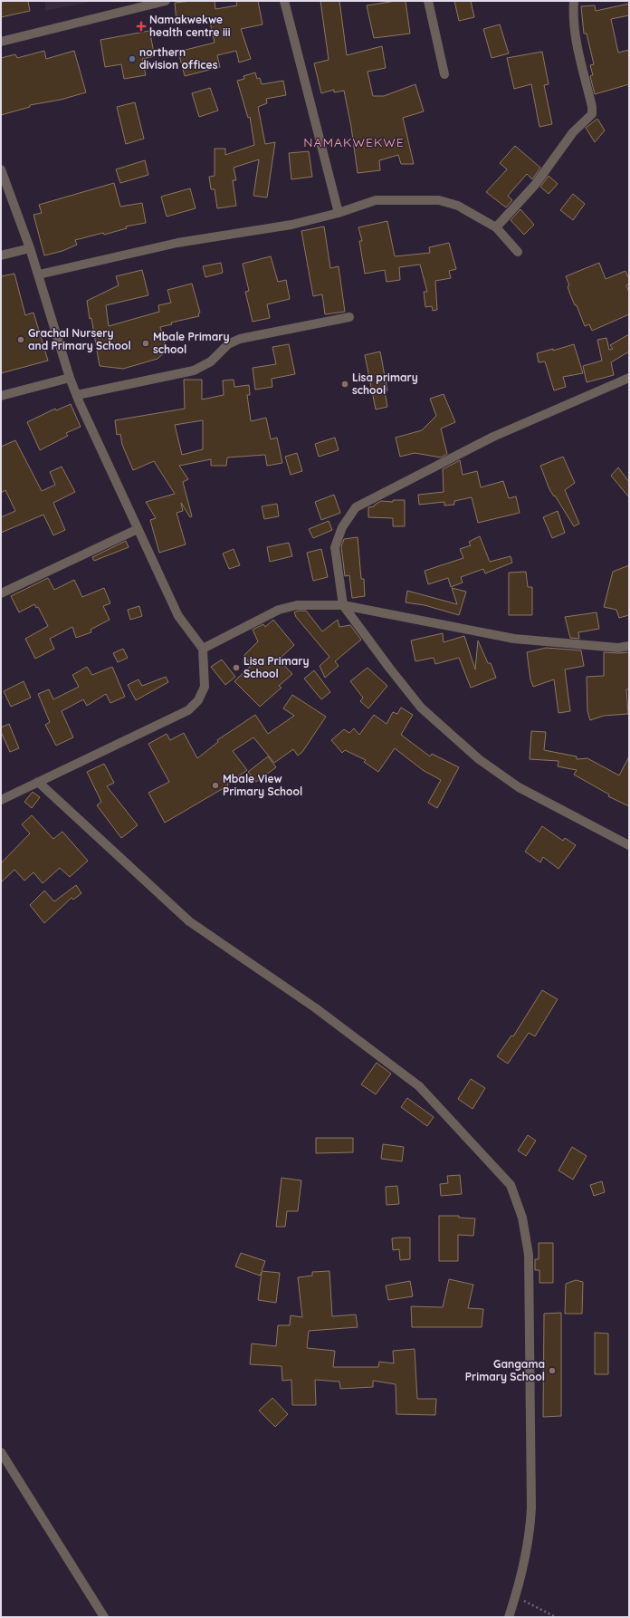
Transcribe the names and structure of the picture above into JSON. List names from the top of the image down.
{
  "districts": ["NAMAKWEKWE"],
  "places": {
    "health": ["Namakwekwe health centre iii"],
    "other": [
      "northern division offices",
      "Grachal Nursery and Primary School",
      "Mbale Primary school",
      "Lisa primary school",
      "Lisa Primary School",
      "Mbale View Primary School",
      "Gangama Primary School"
    ]
  }
}
